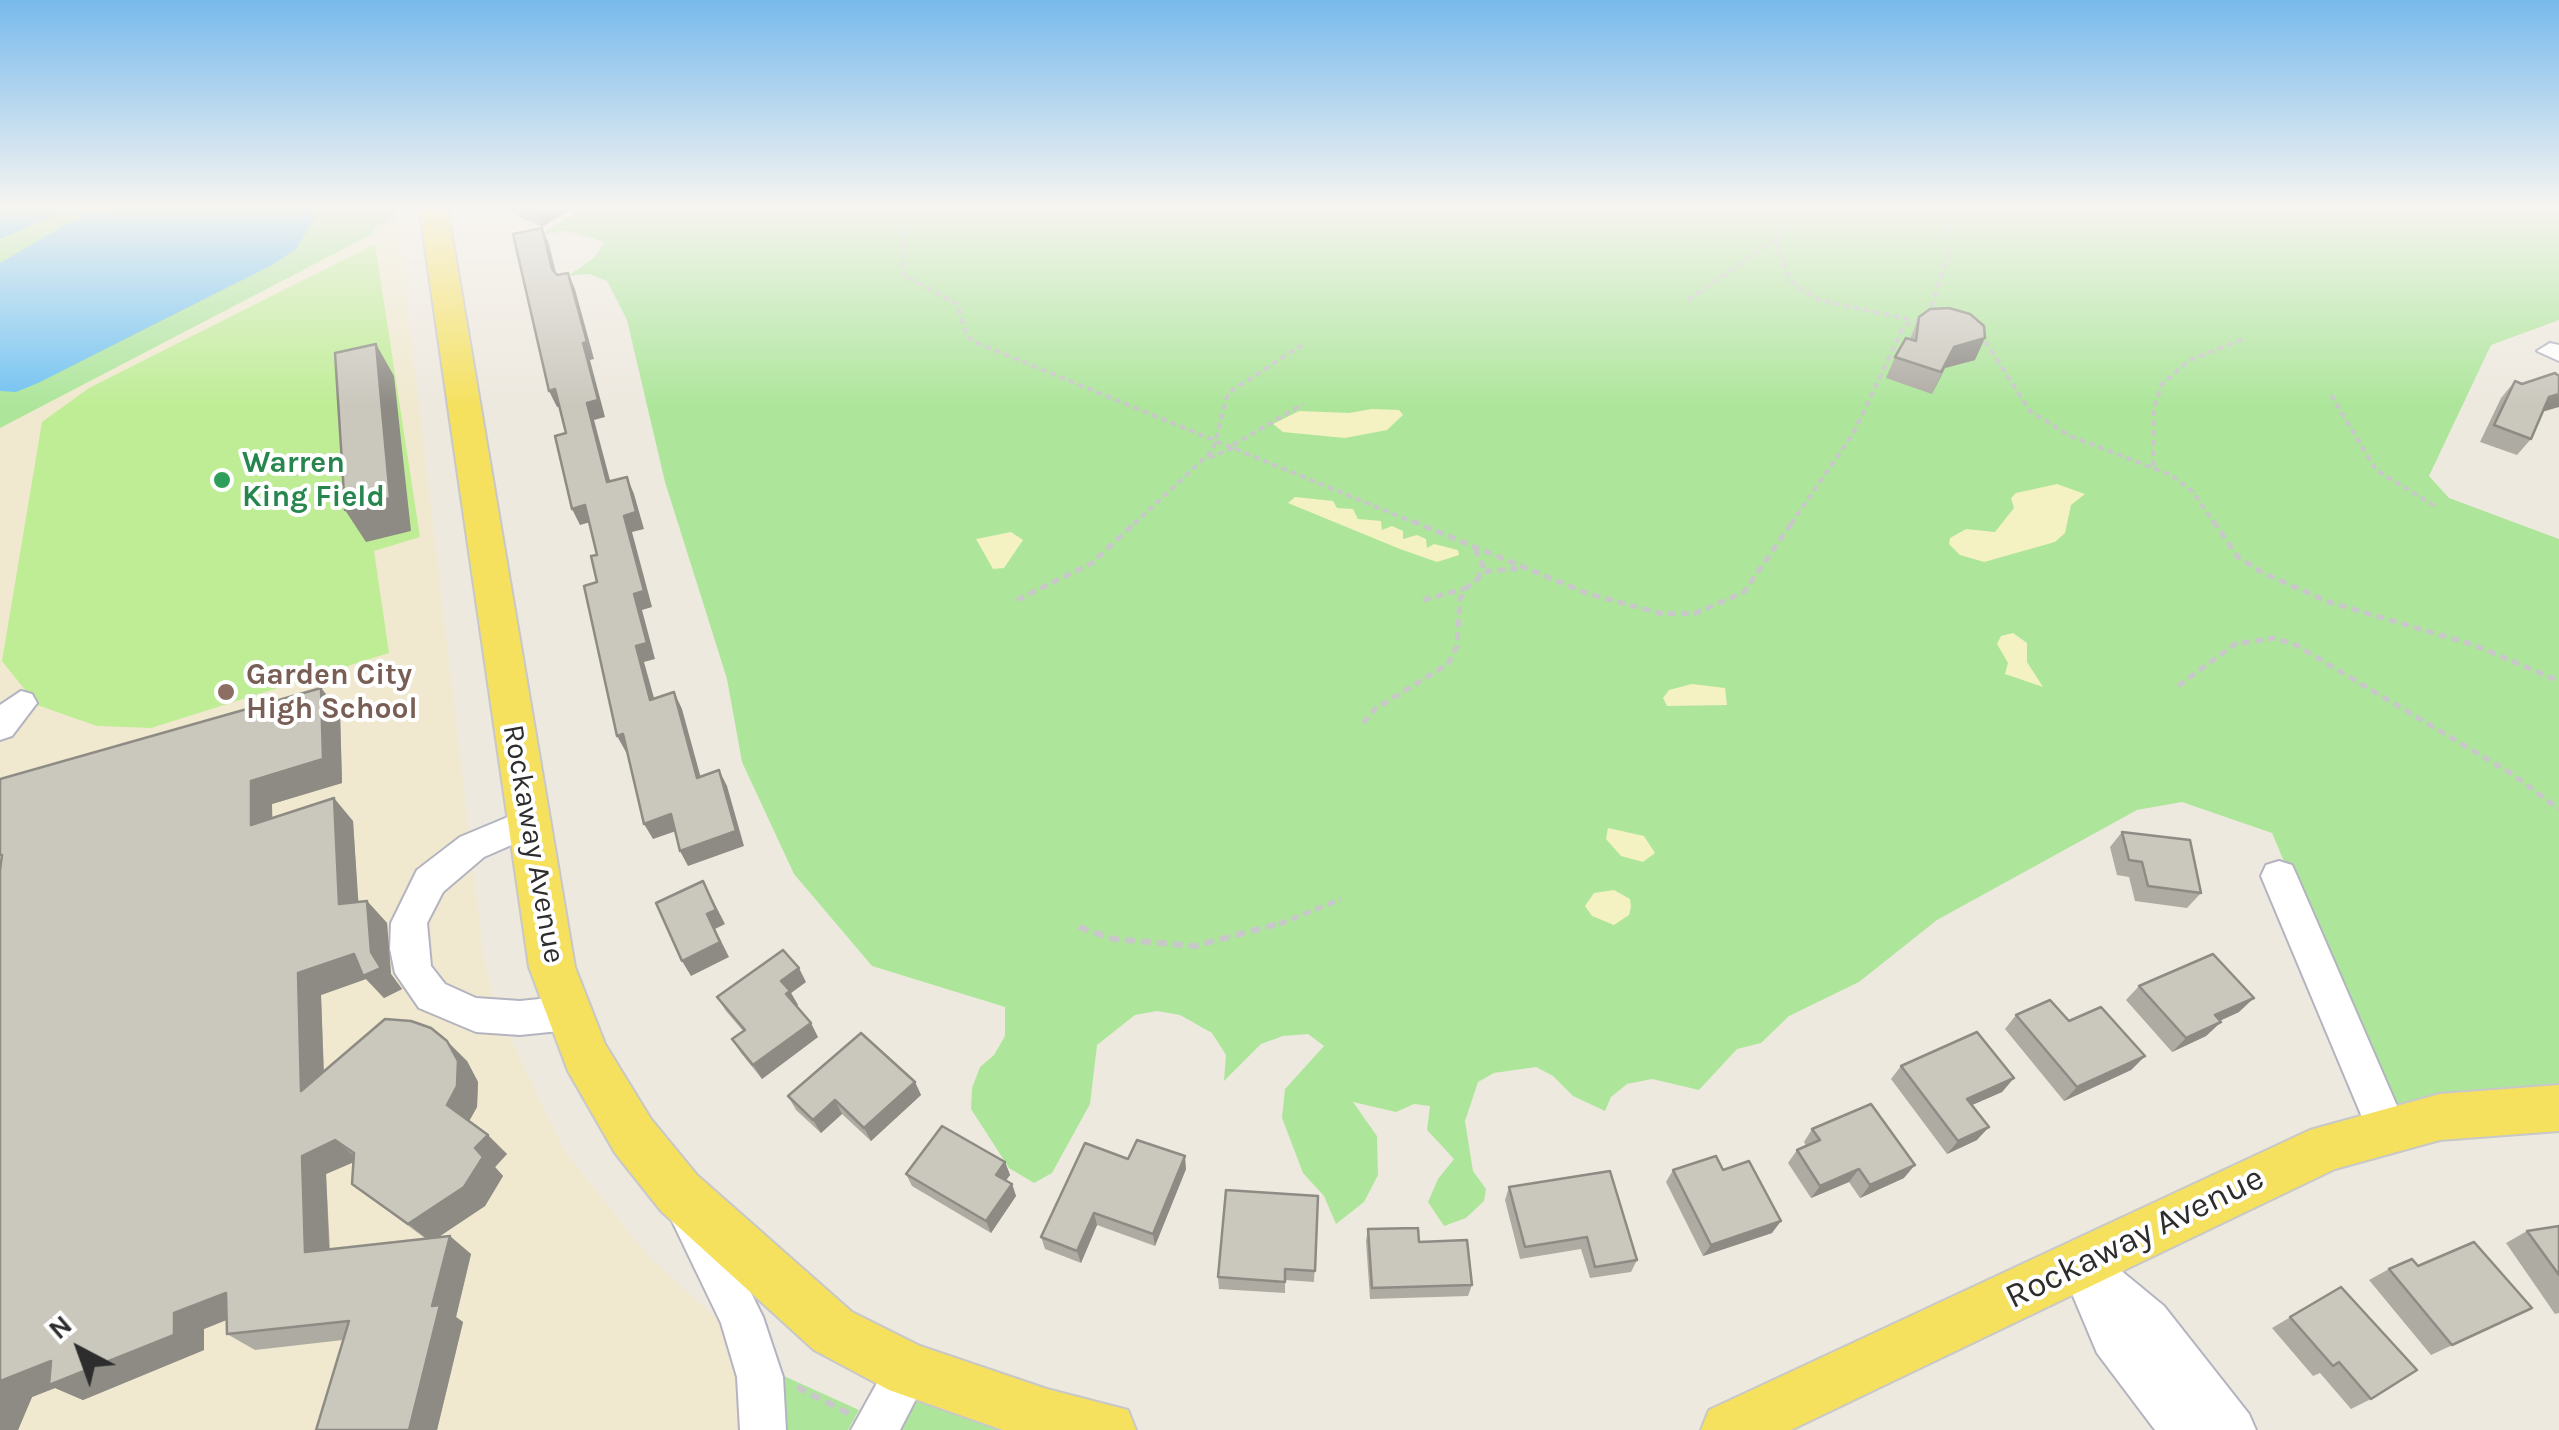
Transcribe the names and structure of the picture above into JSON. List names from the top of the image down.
{
  "streets": {
    "main road": ["Rockaway Avenue"]
  },
  "places": ["Warren King Field", "Garden City High School"],
  "north": "top left"
}
